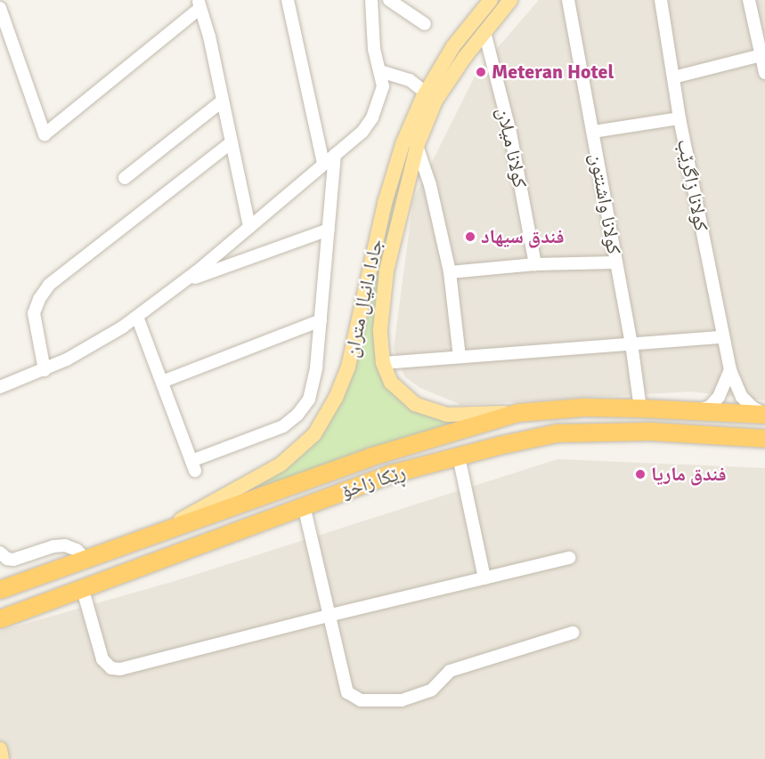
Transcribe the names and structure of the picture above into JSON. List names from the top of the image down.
{
  "streets": {
    "highway": ["ڕێکا زاخۆ"],
    "main road": ["جادا دانيال متران"],
    "street": ["كولانا ميلان", "كولانا زاگرێب", "كولانا واشنتون"]
  },
  "crossings": [
    ["كولانا ميلان", "جادا دانيال متران"],
    ["كولانا زاگرێب", "ڕێکا زاخۆ"],
    ["كولانا واشنتون", "ڕێکا زاخۆ"],
    ["جادا دانيال متران", "ڕێکا زاخۆ"]
  ],
  "places": ["Meteran Hotel", "فندق سيهاد", "فندق ماريا"]
}
